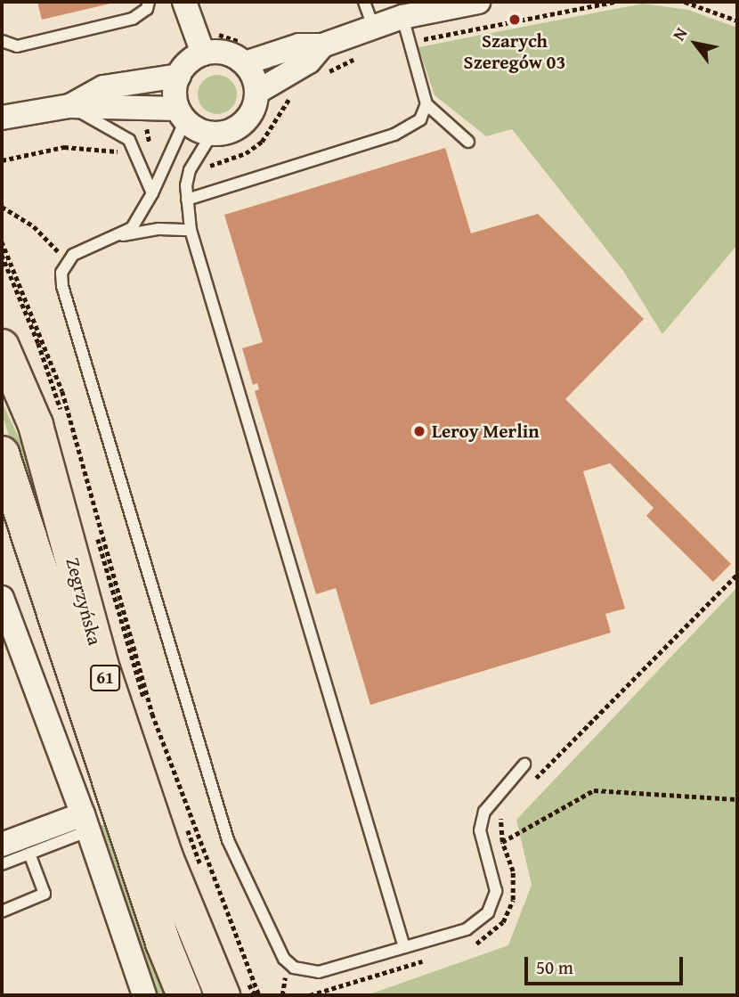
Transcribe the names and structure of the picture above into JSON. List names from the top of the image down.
{
  "streets": {
    "main road": ["Zegrzyńska", "61"]
  },
  "places": ["Szarych Szeregów 03", "Leroy Merlin"],
  "scale_bar": "50 m",
  "north": "top left"
}
